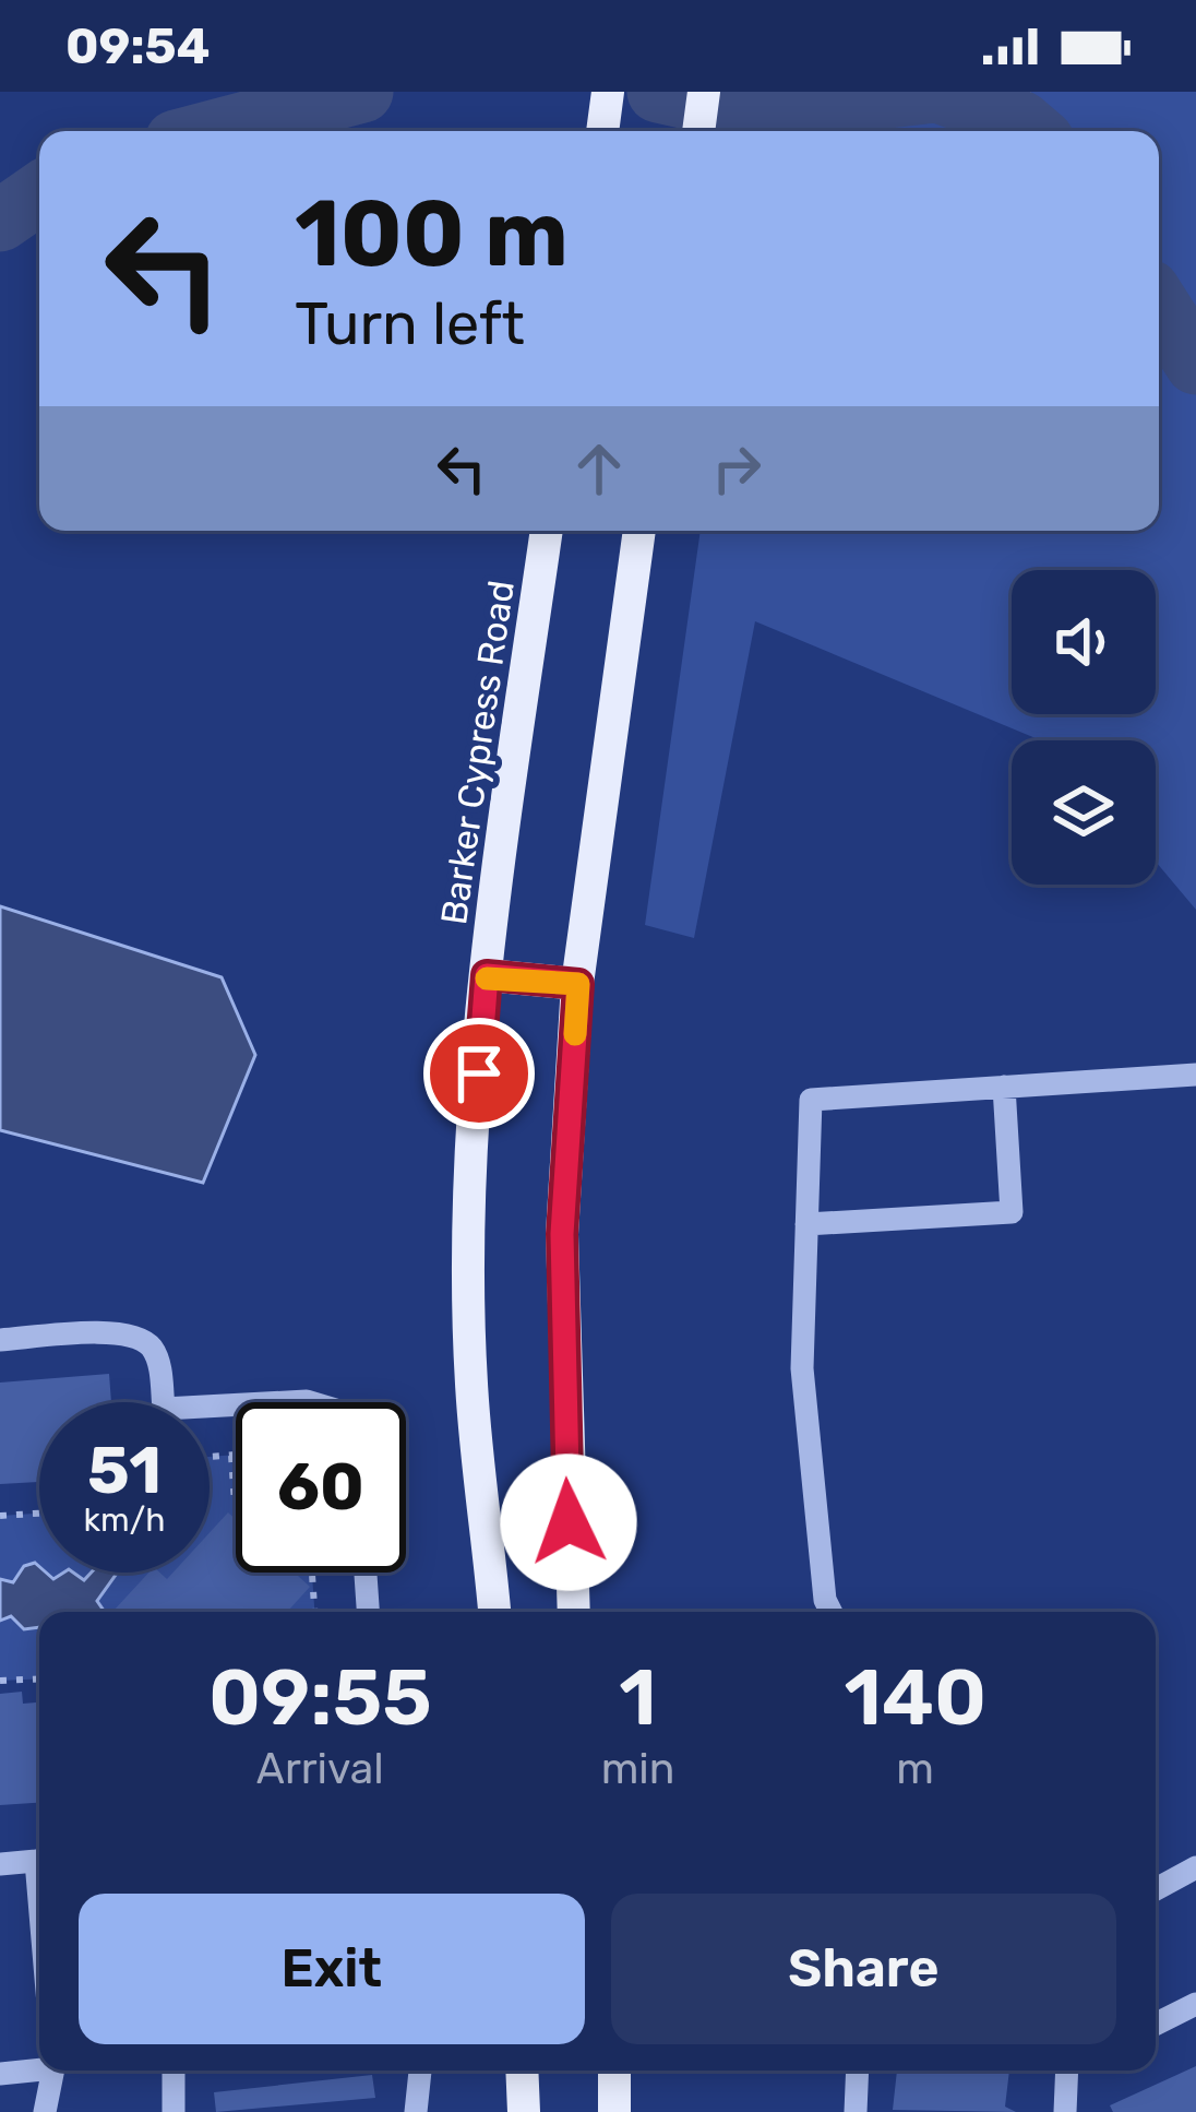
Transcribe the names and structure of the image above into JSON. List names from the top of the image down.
{
  "streets": {
    "main road": ["Barker Cypress Road"]
  },
  "page": {
    "status": "09:54",
    "turn": ["100 m", "Turn left"],
    "speed": "51 km/h",
    "limit": "60",
    "eta": [
      "09:55",
      "Arrival",
      "1",
      "min",
      "140",
      "m"
    ],
    "buttons": ["Exit", "Share"]
  }
}
